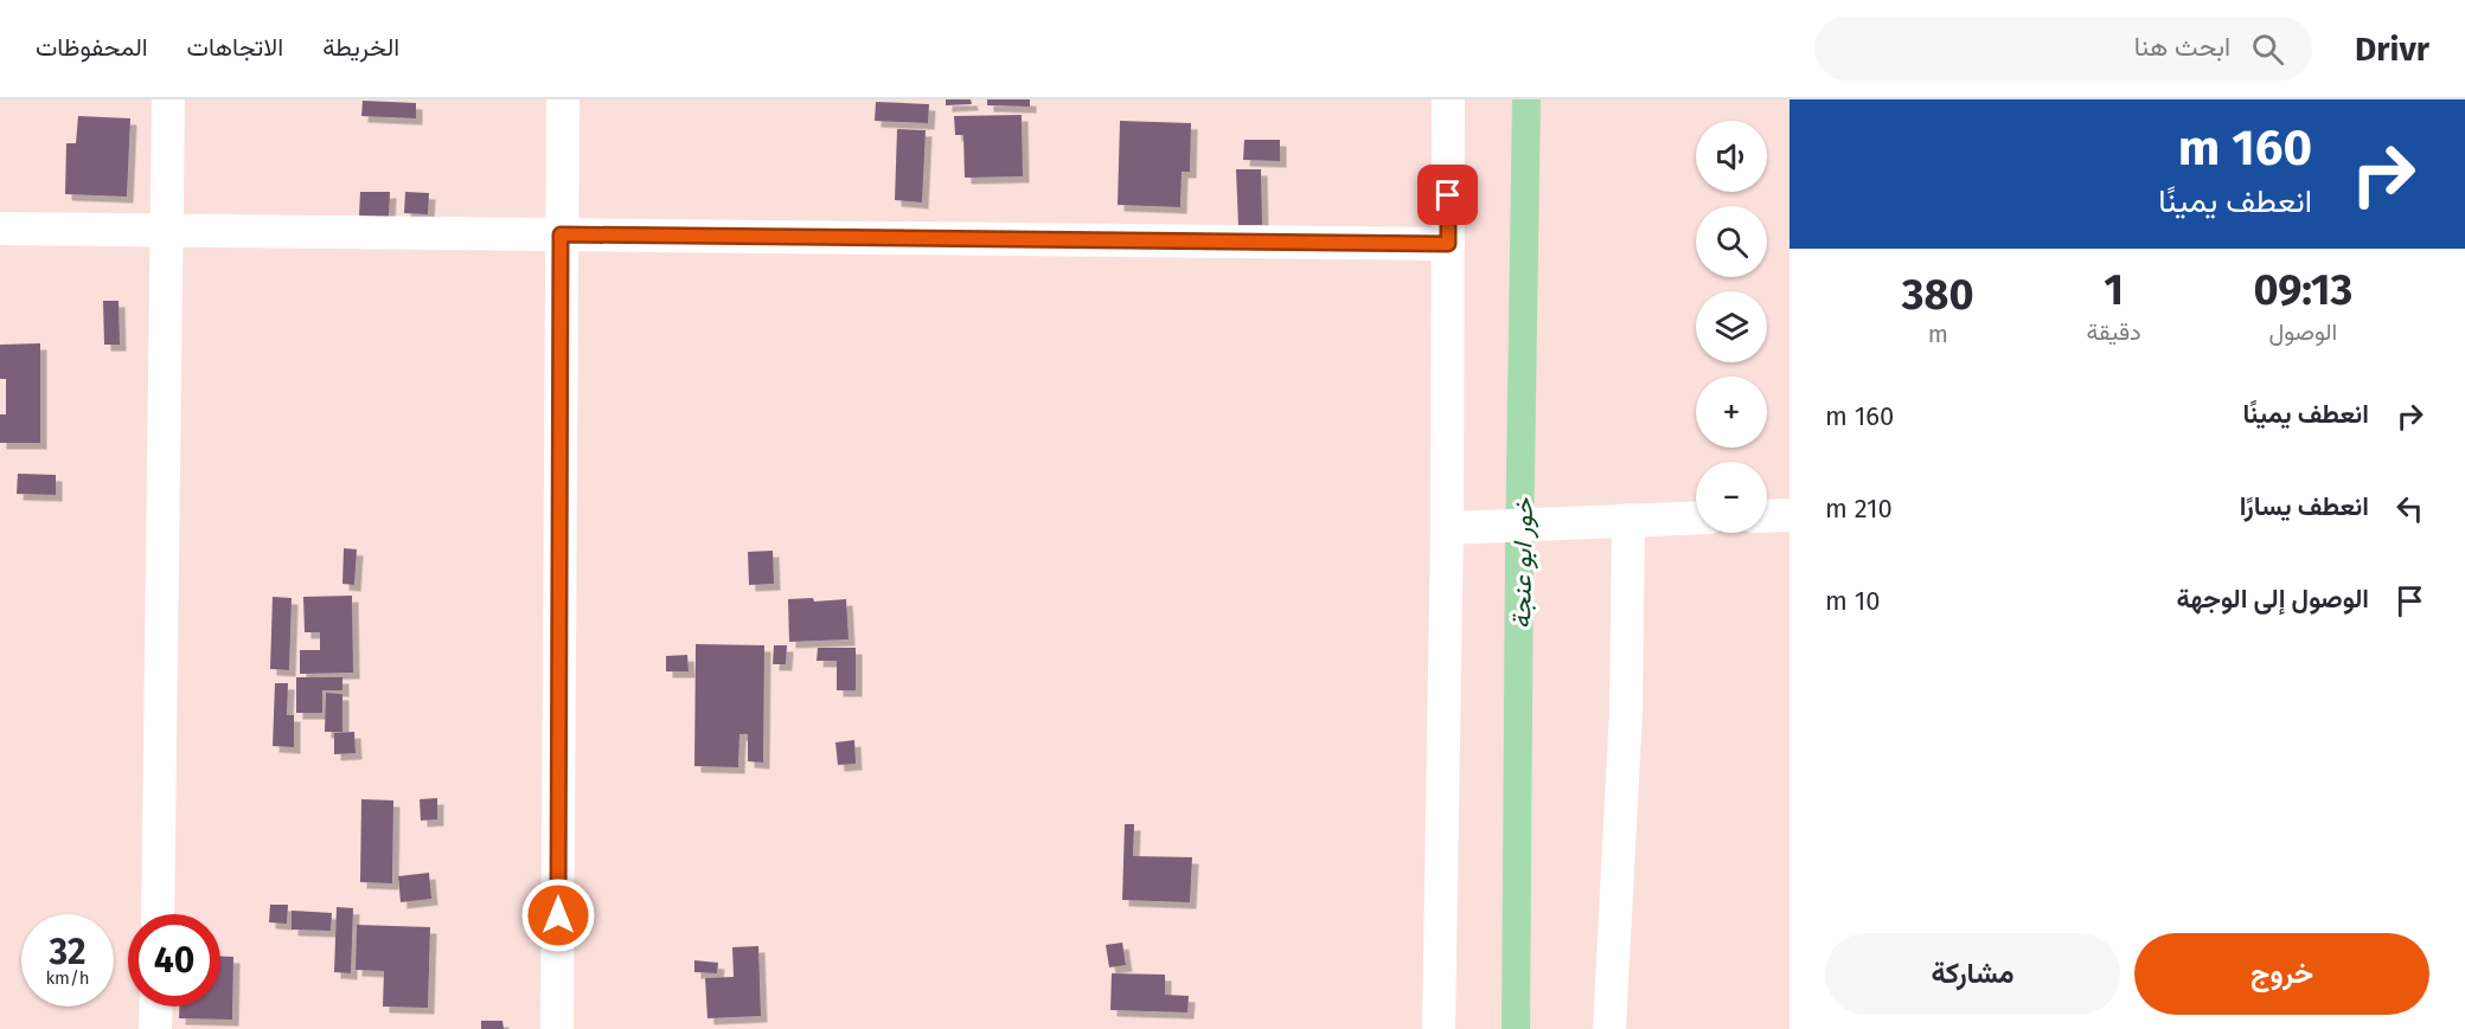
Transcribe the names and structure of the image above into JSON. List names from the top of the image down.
{
  "water": ["خور ابو عنجة"],
  "page": {
    "header": "Drivr",
    "search": "ابحث هنا",
    "nav": ["الخريطة", "الاتجاهات", "المحفوظات"],
    "turn": ["160 m", "انعطف يمينًا"],
    "map_buttons": ["+", "−"],
    "eta": [
      "09:13",
      "الوصول",
      "1",
      "دقيقة",
      "380",
      "m"
    ],
    "list": [
      {
        "name": "انعطف يمينًا",
        "value": "160 m"
      },
      {
        "name": "انعطف يسارًا",
        "value": "210 m"
      },
      {
        "name": "الوصول إلى الوجهة",
        "value": "10 m"
      }
    ],
    "speed": "32 km/h",
    "limit": "40",
    "buttons": ["خروج", "مشاركة"]
  }
}
